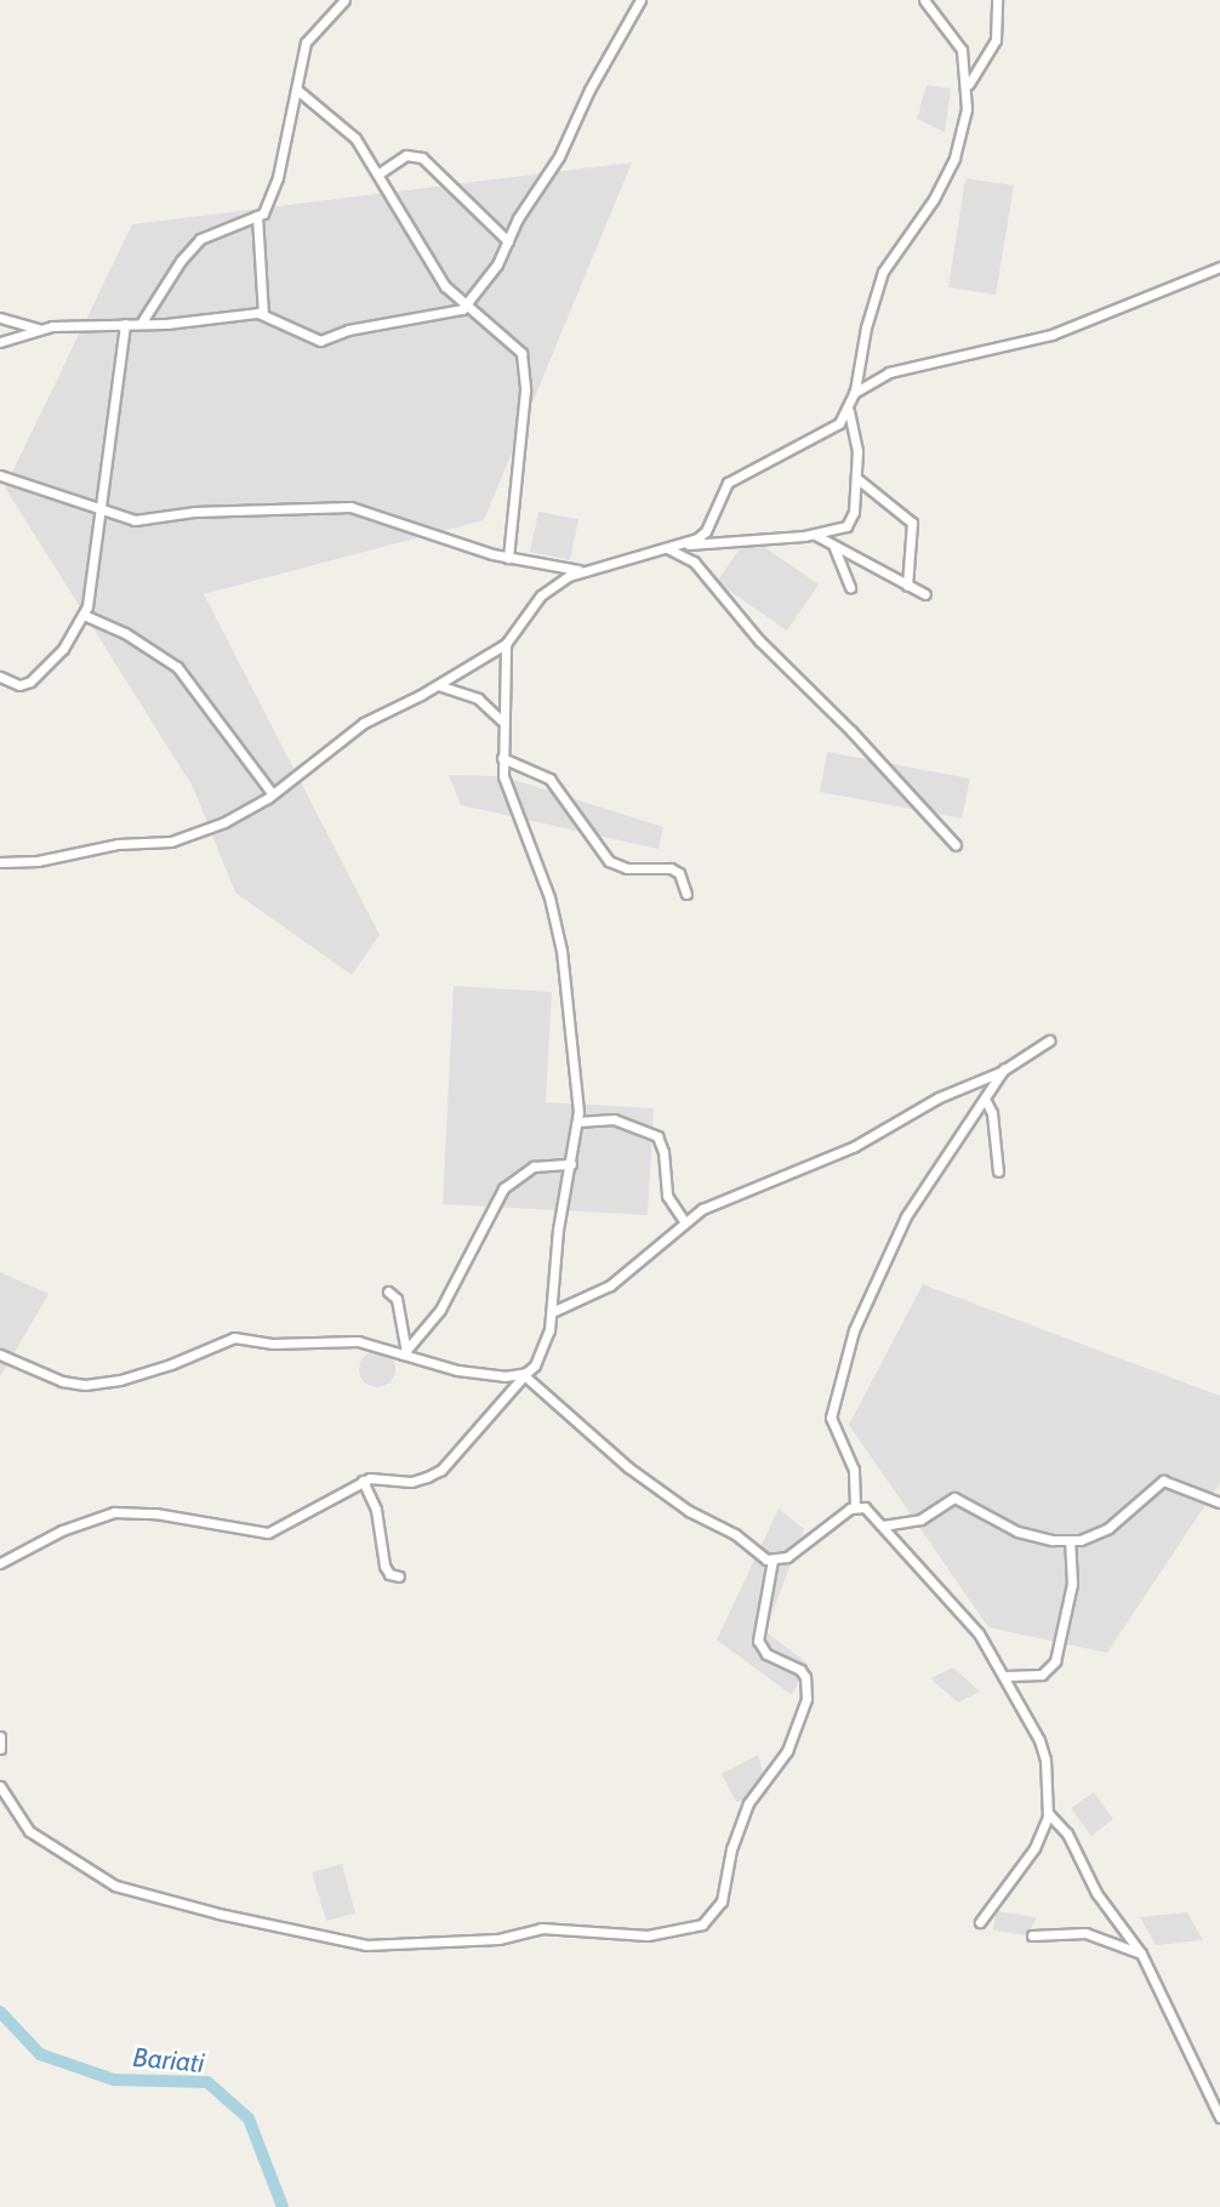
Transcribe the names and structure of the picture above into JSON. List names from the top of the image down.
{
  "water": ["Bariati"]
}
